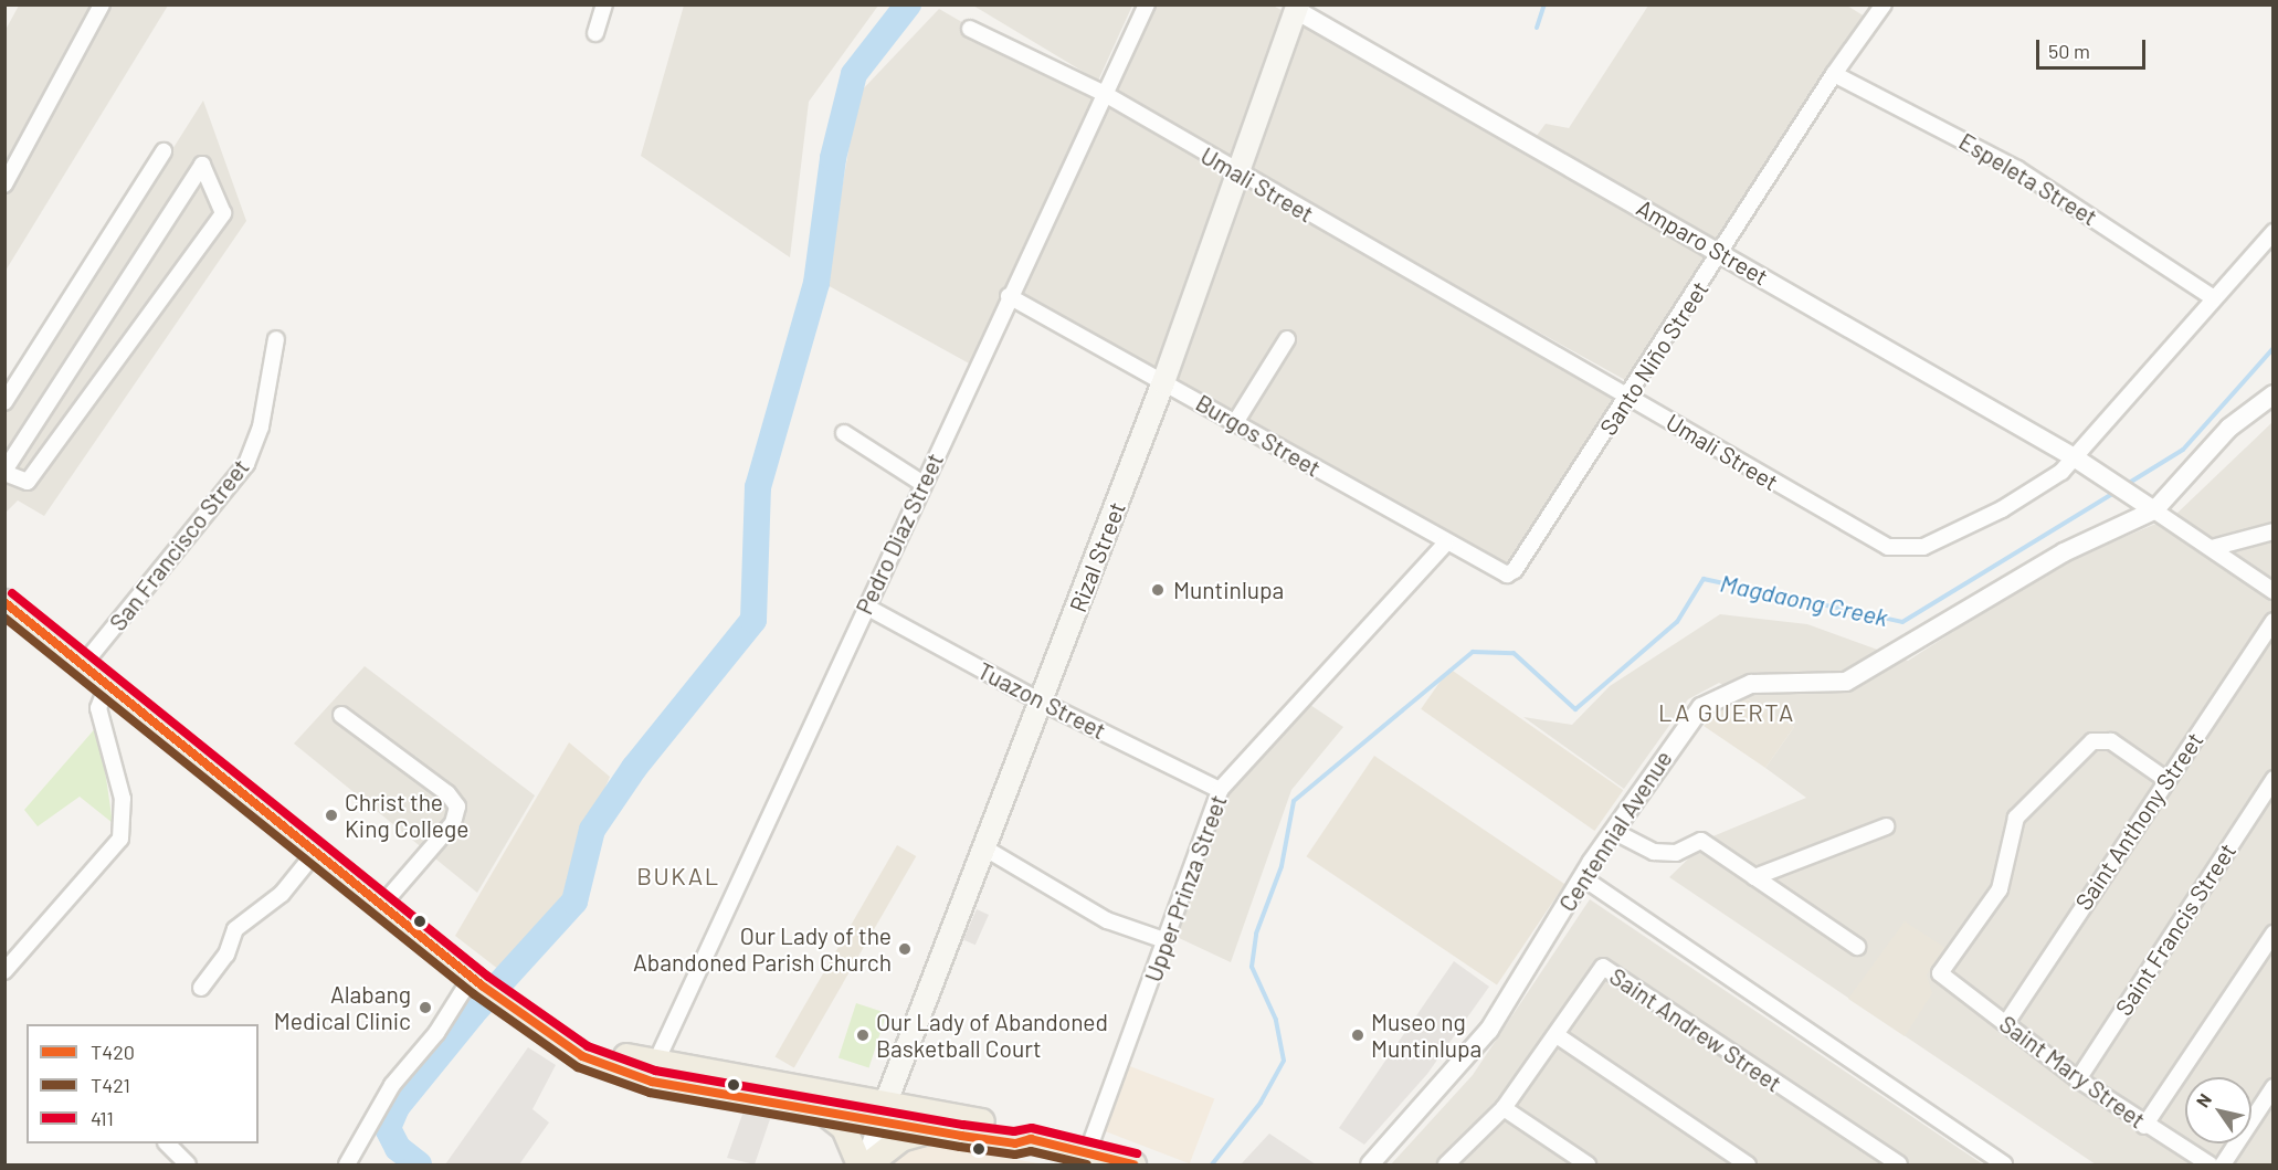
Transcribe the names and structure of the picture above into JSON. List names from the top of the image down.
{
  "streets": {
    "main road": ["Rizal Street"],
    "street": [
      "Espeleta Street",
      "Umali Street",
      "Amparo Street",
      "Santo Niño Street",
      "Burgos Street",
      "Pedro Diaz Street",
      "San Francisco Street",
      "Tuazon Street",
      "Saint Anthony Street",
      "Centennial Avenue",
      "Upper Prinza Street",
      "Saint Francis Street",
      "Saint Andrew Street",
      "Saint Mary Street"
    ]
  },
  "crossings": [
    ["Espeleta Street", "Umali Street"],
    ["Espeleta Street", "Santo Niño Street"],
    ["Umali Street", "Amparo Street"],
    ["Umali Street", "Santo Niño Street"],
    ["Umali Street", "Pedro Diaz Street"],
    ["Umali Street", "Rizal Street"],
    ["Amparo Street", "Santo Niño Street"],
    ["Amparo Street", "Rizal Street"],
    ["Amparo Street", "Centennial Avenue"],
    ["Santo Niño Street", "Burgos Street"],
    ["Burgos Street", "Pedro Diaz Street"],
    ["Burgos Street", "Rizal Street"],
    ["Burgos Street", "Upper Prinza Street"],
    ["Pedro Diaz Street", "Tuazon Street"],
    ["Rizal Street", "Tuazon Street"],
    ["Tuazon Street", "Upper Prinza Street"],
    ["Saint Anthony Street", "Saint Mary Street"],
    ["Saint Francis Street", "Saint Mary Street"]
  ],
  "districts": ["LA GUERTA", "BUKAL"],
  "water": ["Magdaong Creek"],
  "places": [
    "Muntinlupa",
    "Christ the King College",
    "Our Lady of the Abandoned Parish Church",
    "Alabang Medical Clinic",
    "Our Lady of Abandoned Basketball Court",
    "Museo ng Muntinlupa"
  ],
  "lines": ["transit line 411", "transit line T420", "transit line T421"],
  "legend": ["T420", "T421", "411"],
  "scale_bar": "50 m",
  "north": "top left"
}
